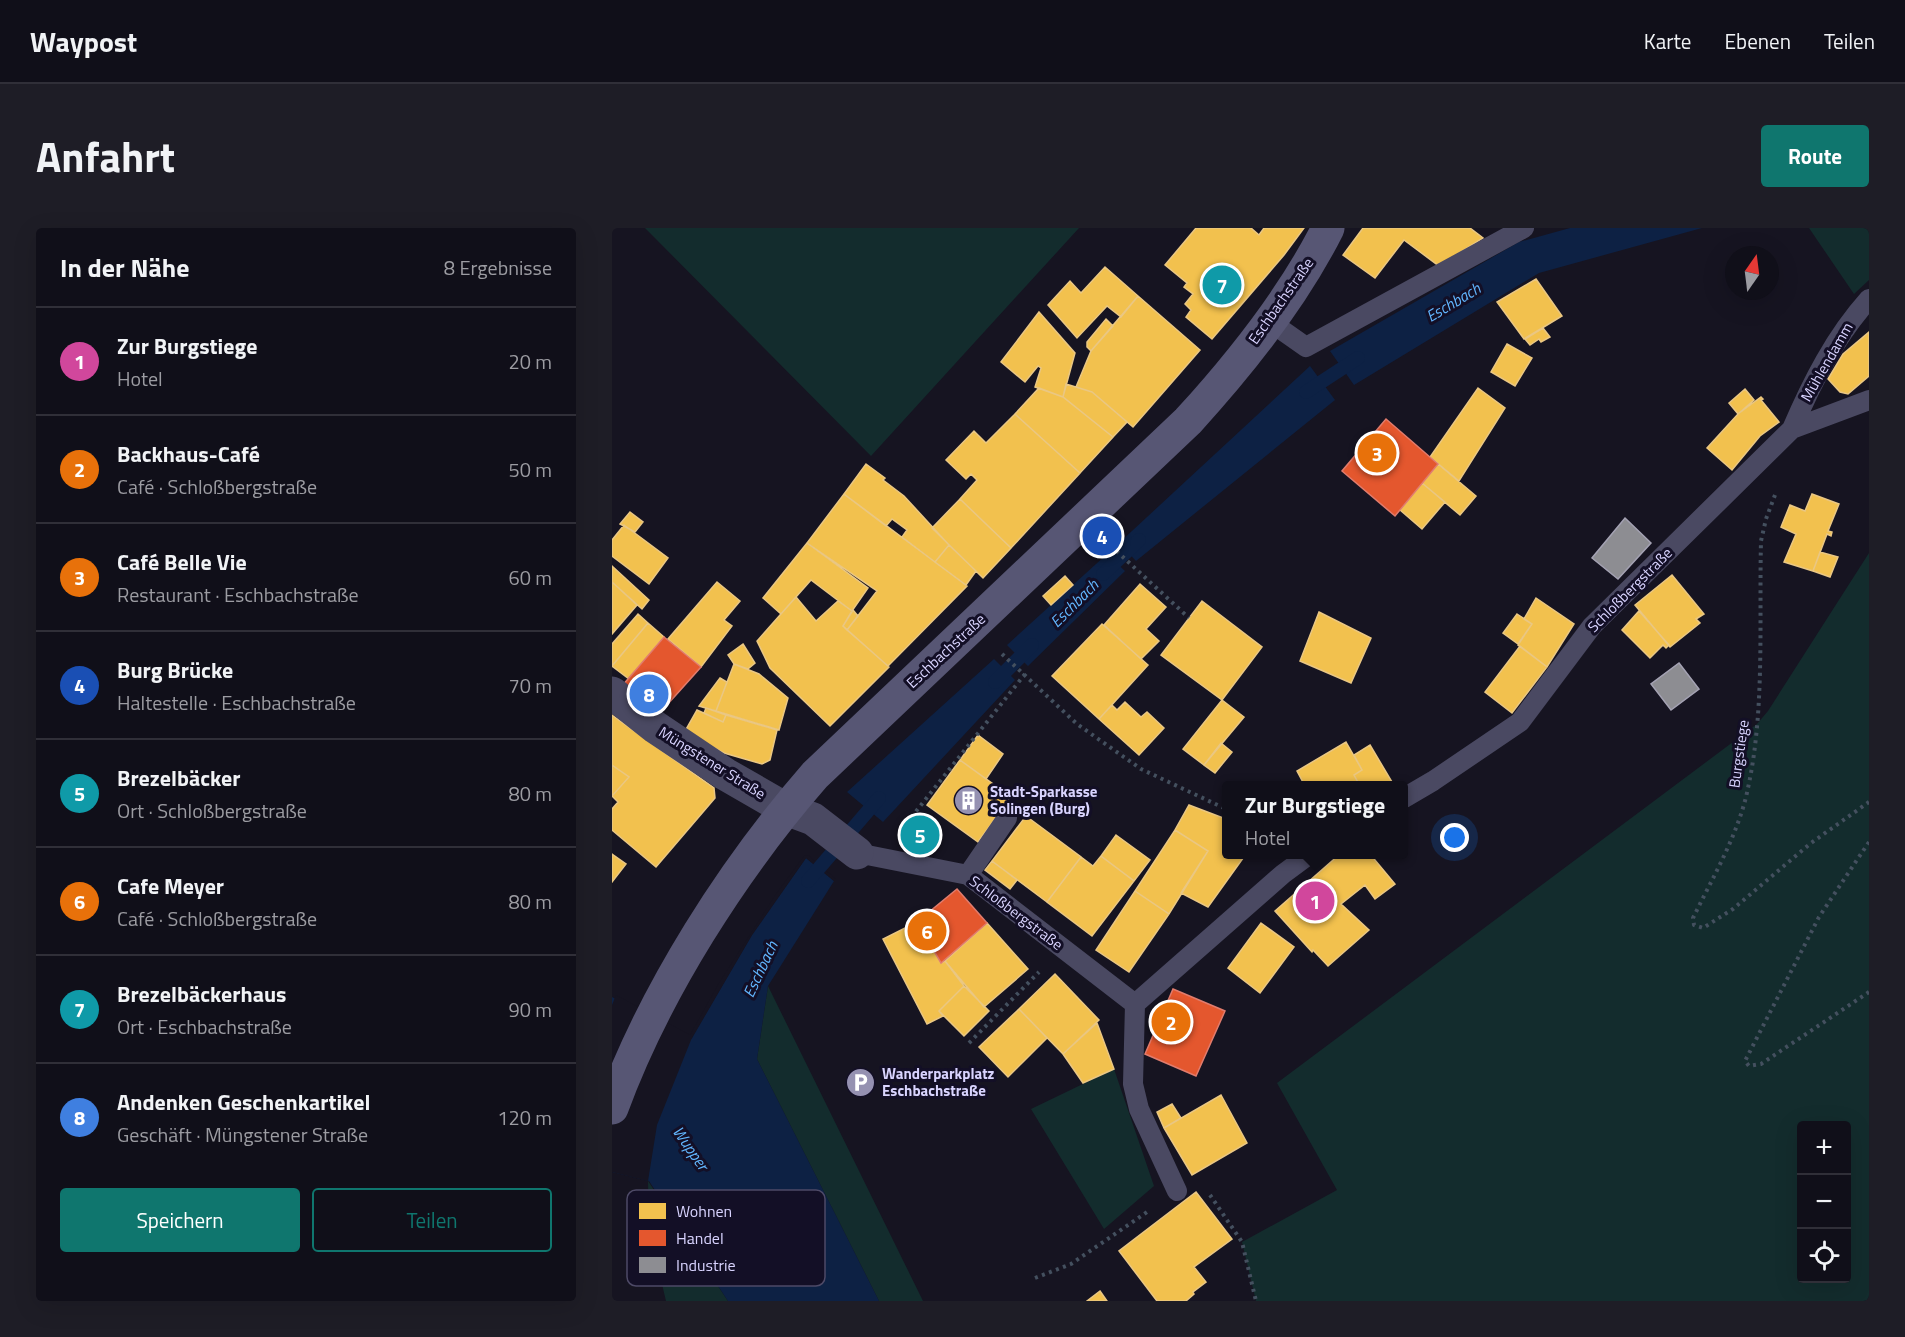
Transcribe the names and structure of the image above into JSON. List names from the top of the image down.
{
  "streets": {
    "main road": ["Eschbachstraße"],
    "street": ["Schloßbergstraße", "Müngstener Straße"],
    "lane": ["Mühlendamm"],
    "path": ["Burgstiege"]
  },
  "crossings": [
    ["Eschbachstraße", "Schloßbergstraße"],
    ["Eschbachstraße", "Müngstener Straße"],
    ["Mühlendamm", "Schloßbergstraße"],
    ["Schloßbergstraße", "Müngstener Straße"]
  ],
  "water": ["Eschbach", "Wupper"],
  "places": {
    "building": ["Stadt-Sparkasse Solingen (Burg)"],
    "parking": ["Wanderparkplatz Eschbachstraße"]
  },
  "legend": ["Wohnen", "Handel", "Industrie"],
  "north": "top",
  "page": {
    "header": "Waypost",
    "nav": ["Karte", "Ebenen", "Teilen"],
    "title": "Anfahrt",
    "buttons": [
      "Route",
      ["Speichern", "Teilen"]
    ],
    "heading": ["In der Nähe", "8 Ergebnisse"],
    "pins": [
      "7",
      "3",
      "4",
      "8",
      "5",
      "1",
      "6",
      "2"
    ],
    "list": [
      {
        "mark": "1",
        "name": "Zur Burgstiege",
        "note": "Hotel",
        "value": "20 m"
      },
      {
        "mark": "2",
        "name": "Backhaus-Café",
        "note": "Café · Schloßbergstraße",
        "value": "50 m"
      },
      {
        "mark": "3",
        "name": "Café Belle Vie",
        "note": "Restaurant · Eschbachstraße",
        "value": "60 m"
      },
      {
        "mark": "4",
        "name": "Burg Brücke",
        "note": "Haltestelle · Eschbachstraße",
        "value": "70 m"
      },
      {
        "mark": "5",
        "name": "Brezelbäcker",
        "note": "Ort · Schloßbergstraße",
        "value": "80 m"
      },
      {
        "mark": "6",
        "name": "Cafe Meyer",
        "note": "Café · Schloßbergstraße",
        "value": "80 m"
      },
      {
        "mark": "7",
        "name": "Brezelbäckerhaus",
        "note": "Ort · Eschbachstraße",
        "value": "90 m"
      },
      {
        "mark": "8",
        "name": "Andenken Geschenkartikel",
        "note": "Geschäft · Müngstener Straße",
        "value": "120 m"
      }
    ],
    "popup": ["Zur Burgstiege", "Hotel"],
    "map_buttons": ["+", "−"]
  }
}
